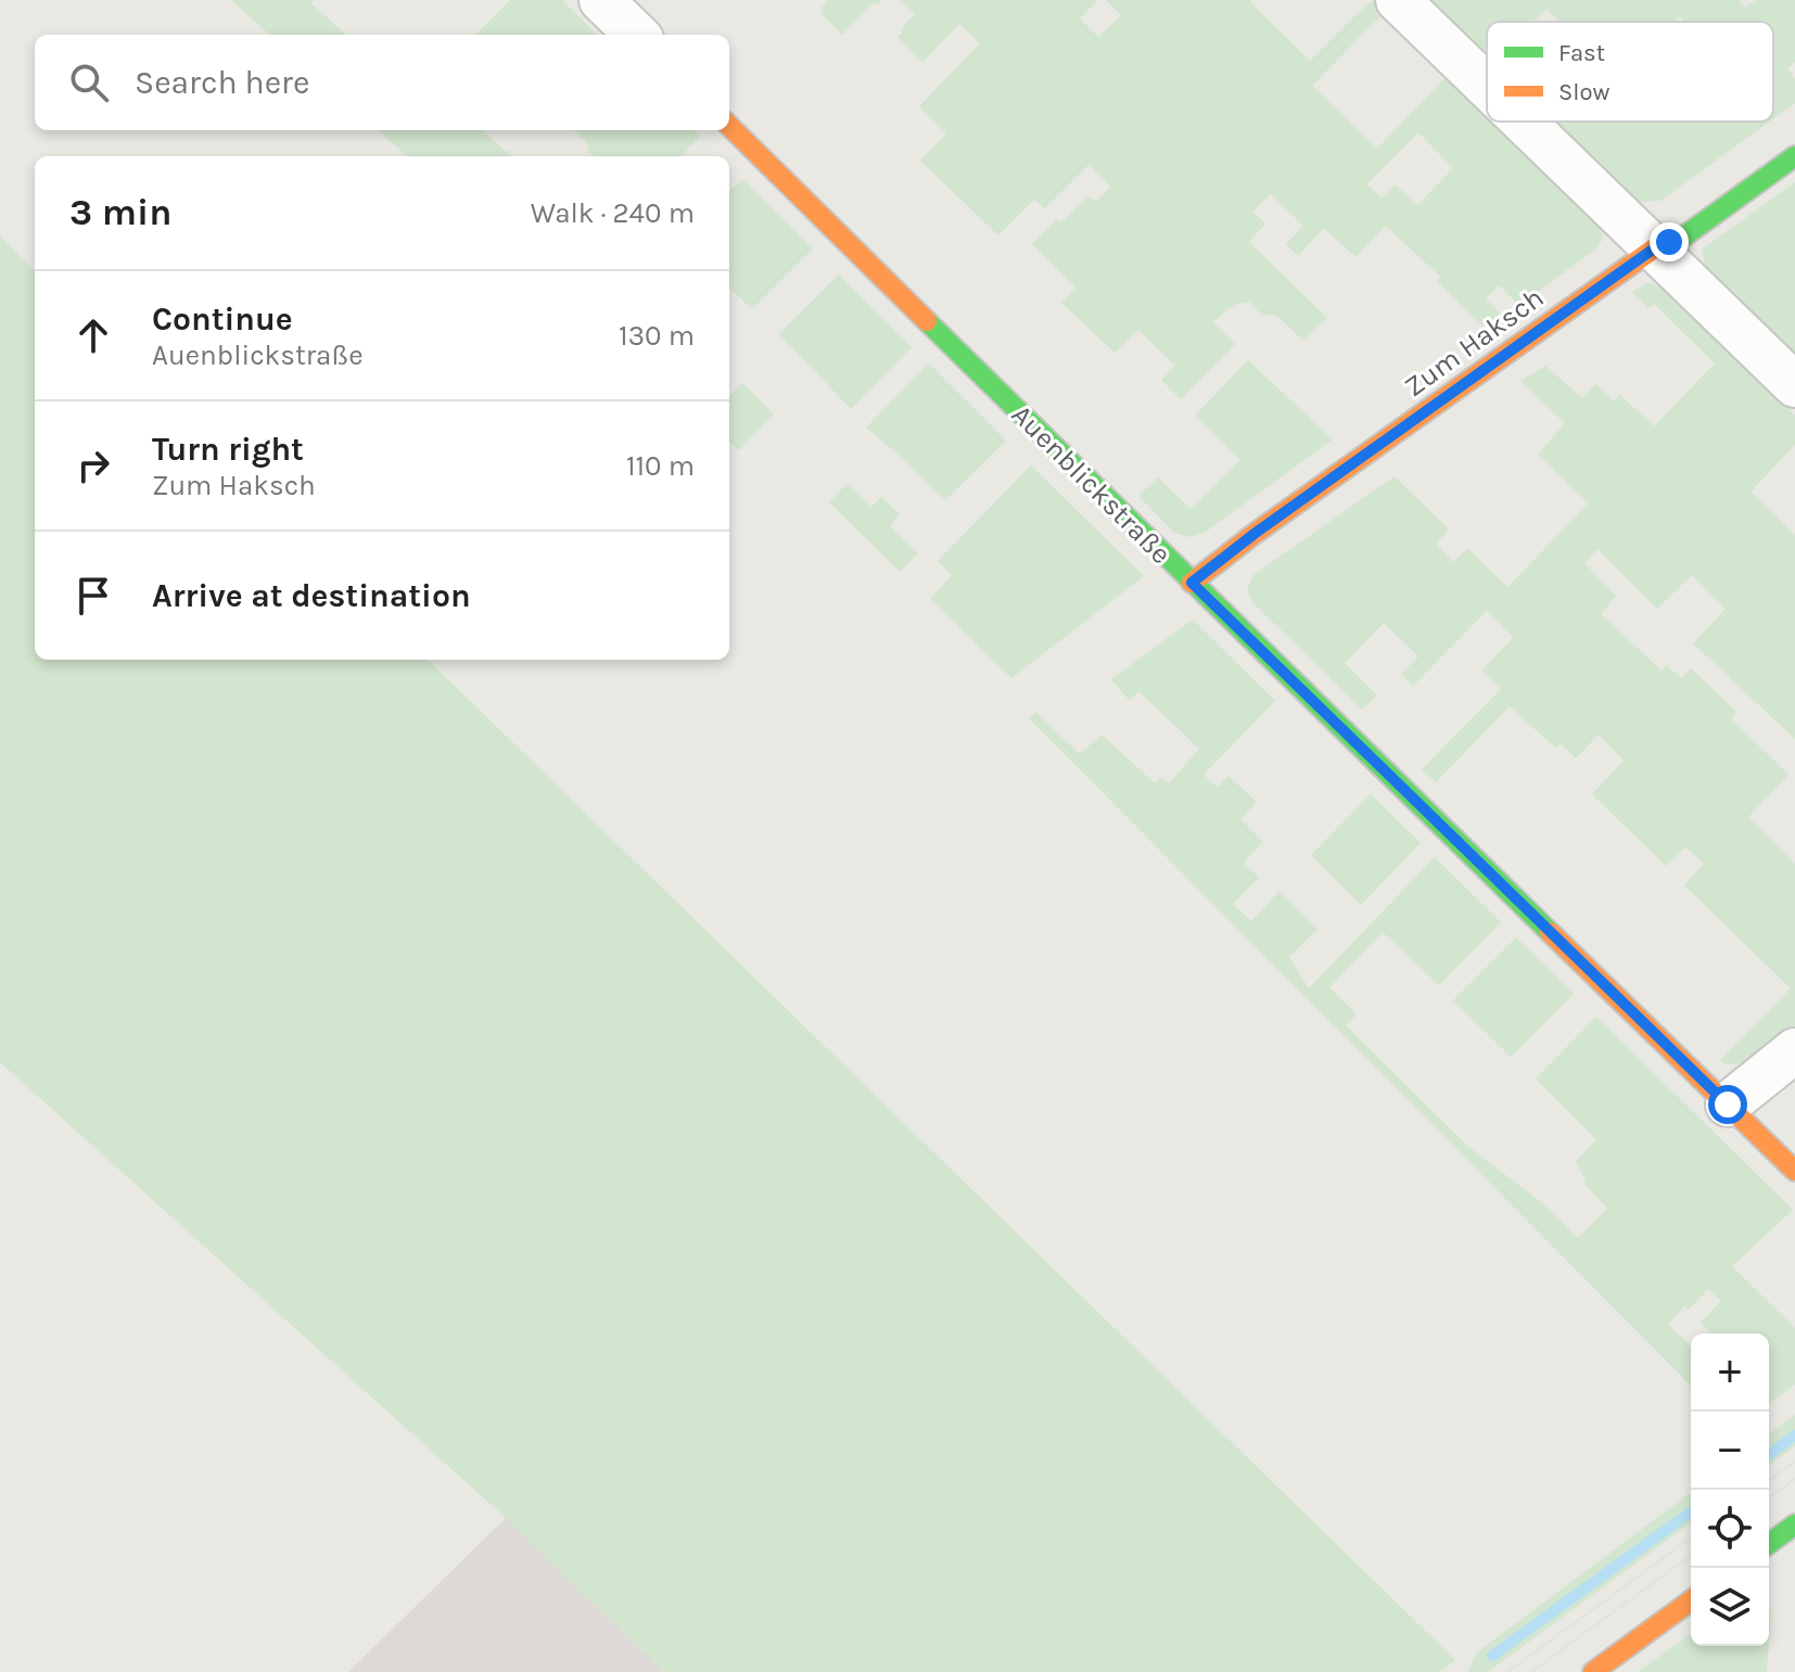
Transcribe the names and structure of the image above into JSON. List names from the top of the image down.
{
  "streets": {
    "street": ["Zum Haksch", "Auenblickstraße"]
  },
  "crossings": [
    ["Zum Haksch", "Auenblickstraße"]
  ],
  "legend": ["Fast", "Slow"],
  "page": {
    "search": "Search here",
    "heading": ["3 min", "Walk · 240 m"],
    "list": [
      ["Continue", "Auenblickstraße", "130 m"],
      ["Turn right", "Zum Haksch", "110 m"],
      "Arrive at destination"
    ],
    "map_buttons": ["+", "−"]
  }
}
